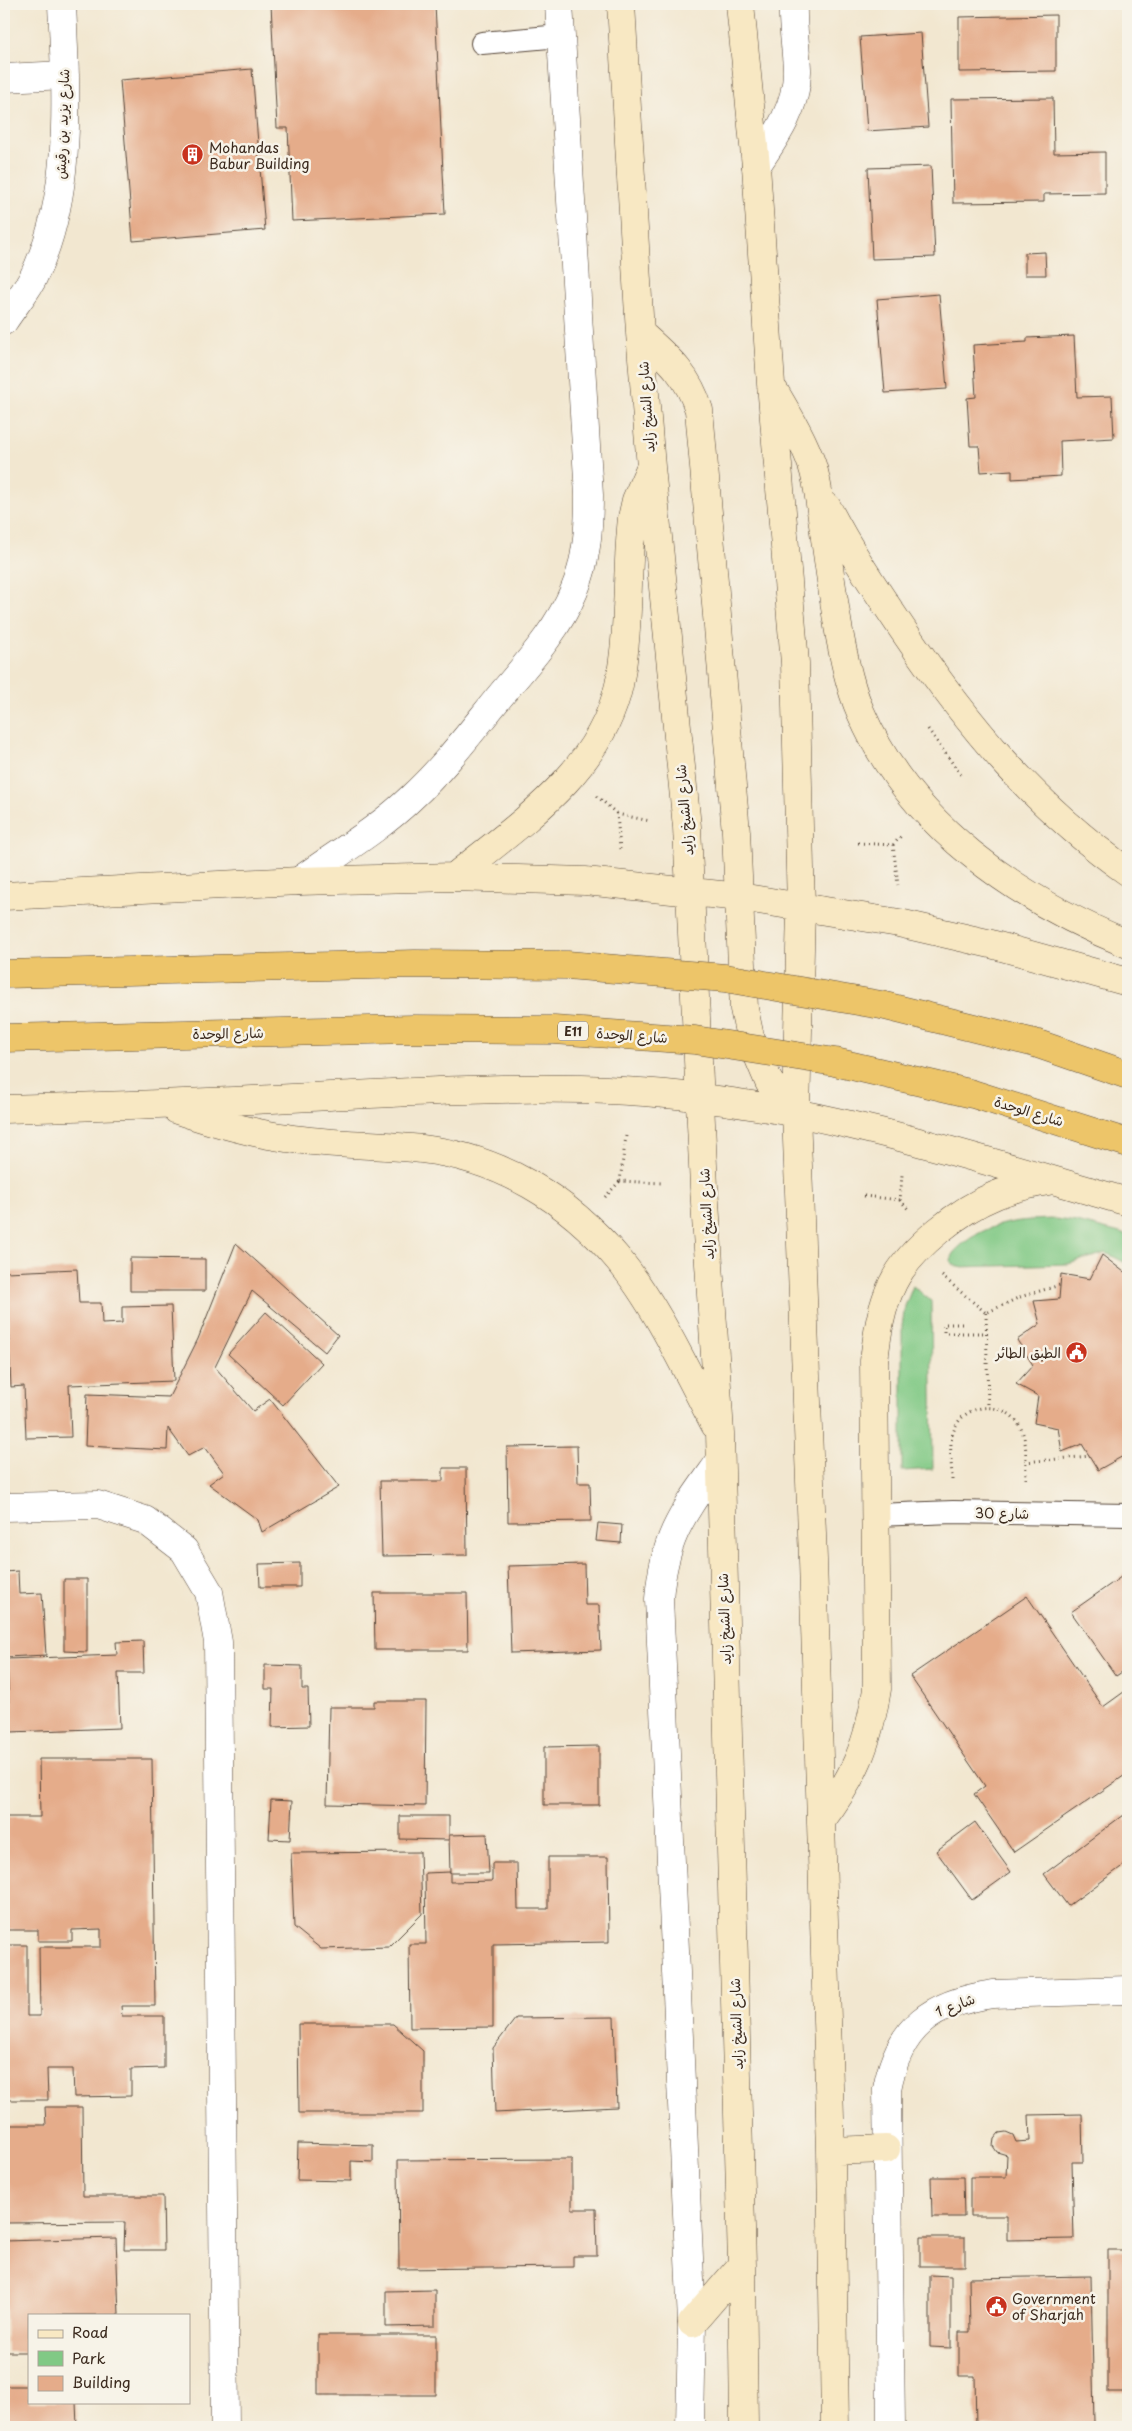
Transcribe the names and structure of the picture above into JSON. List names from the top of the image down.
{
  "streets": {
    "highway": ["E11", "شارع الوحدة"],
    "main road": ["شارع الشيخ زايد"],
    "street": ["شارع يزيد بن رقيش", "شارع 1"],
    "lane": ["شارع 30"]
  },
  "places": {
    "building": ["Mohandas Babur Building"],
    "public building": ["الطبق الطائر", "Government of Sharjah"]
  },
  "legend": ["Road", "Park", "Building"]
}
